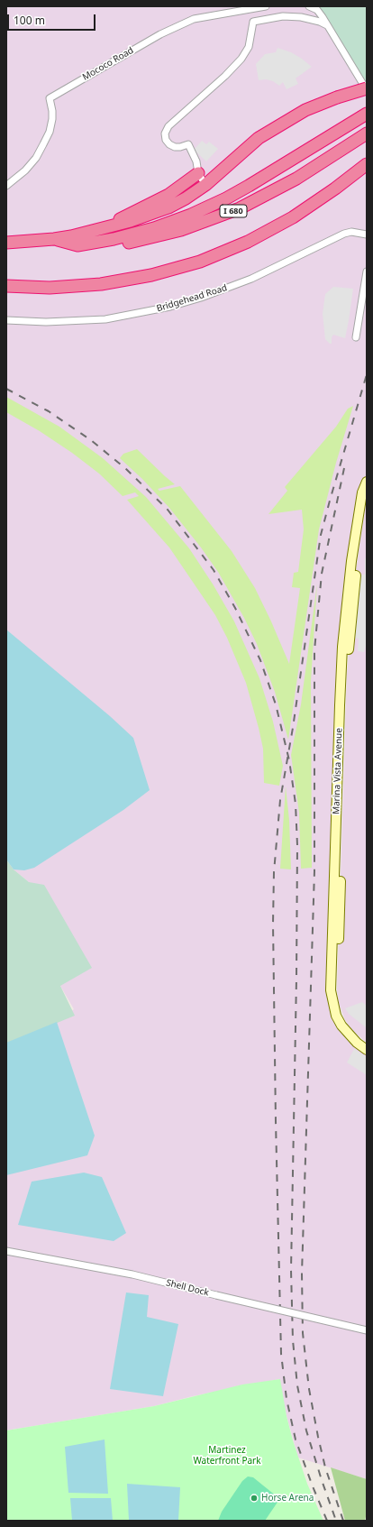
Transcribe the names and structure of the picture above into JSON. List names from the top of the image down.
{
  "streets": {
    "highway": ["I 680"],
    "main road": ["Marina Vista Avenue"],
    "street": ["Mococo Road", "Bridgehead Road", "Shell Dock"]
  },
  "parks": ["Martinez Waterfront Park"],
  "places": ["Horse Arena"],
  "scale_bar": "100 m"
}
